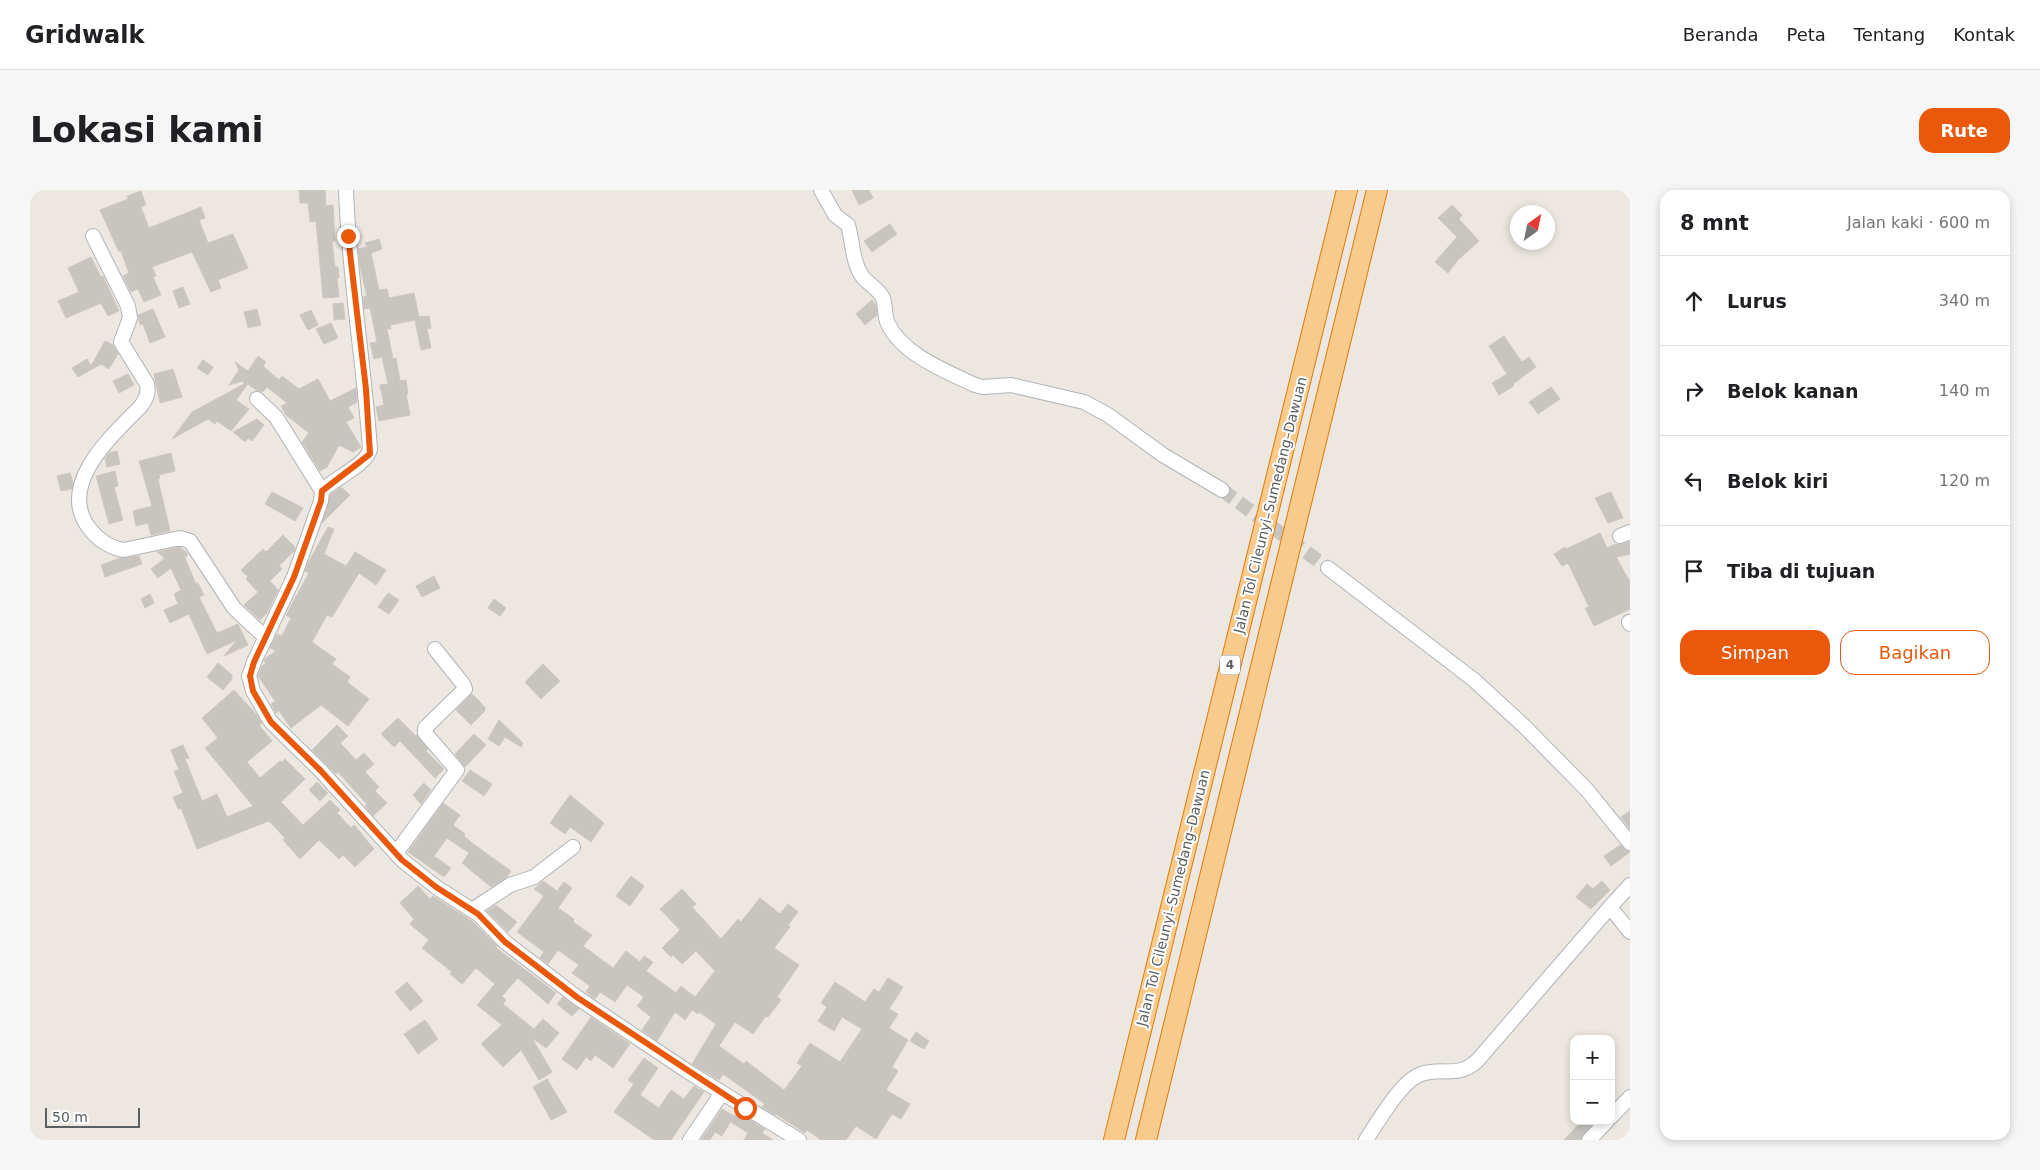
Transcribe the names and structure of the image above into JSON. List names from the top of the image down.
{
  "streets": {
    "highway": ["Jalan Tol Cileunyi–Sumedang–Dawuan", "4"]
  },
  "scale_bar": "50 m",
  "north": "top right",
  "page": {
    "header": "Gridwalk",
    "nav": [
      "Beranda",
      "Peta",
      "Tentang",
      "Kontak"
    ],
    "buttons": [
      "Rute",
      ["Simpan", "Bagikan"]
    ],
    "title": "Lokasi kami",
    "heading": ["8 mnt", "Jalan kaki · 600 m"],
    "list": [
      ["Lurus", "340 m"],
      ["Belok kanan", "140 m"],
      ["Belok kiri", "120 m"],
      "Tiba di tujuan"
    ],
    "map_buttons": ["+", "−"],
    "scale": "50 m"
  }
}
